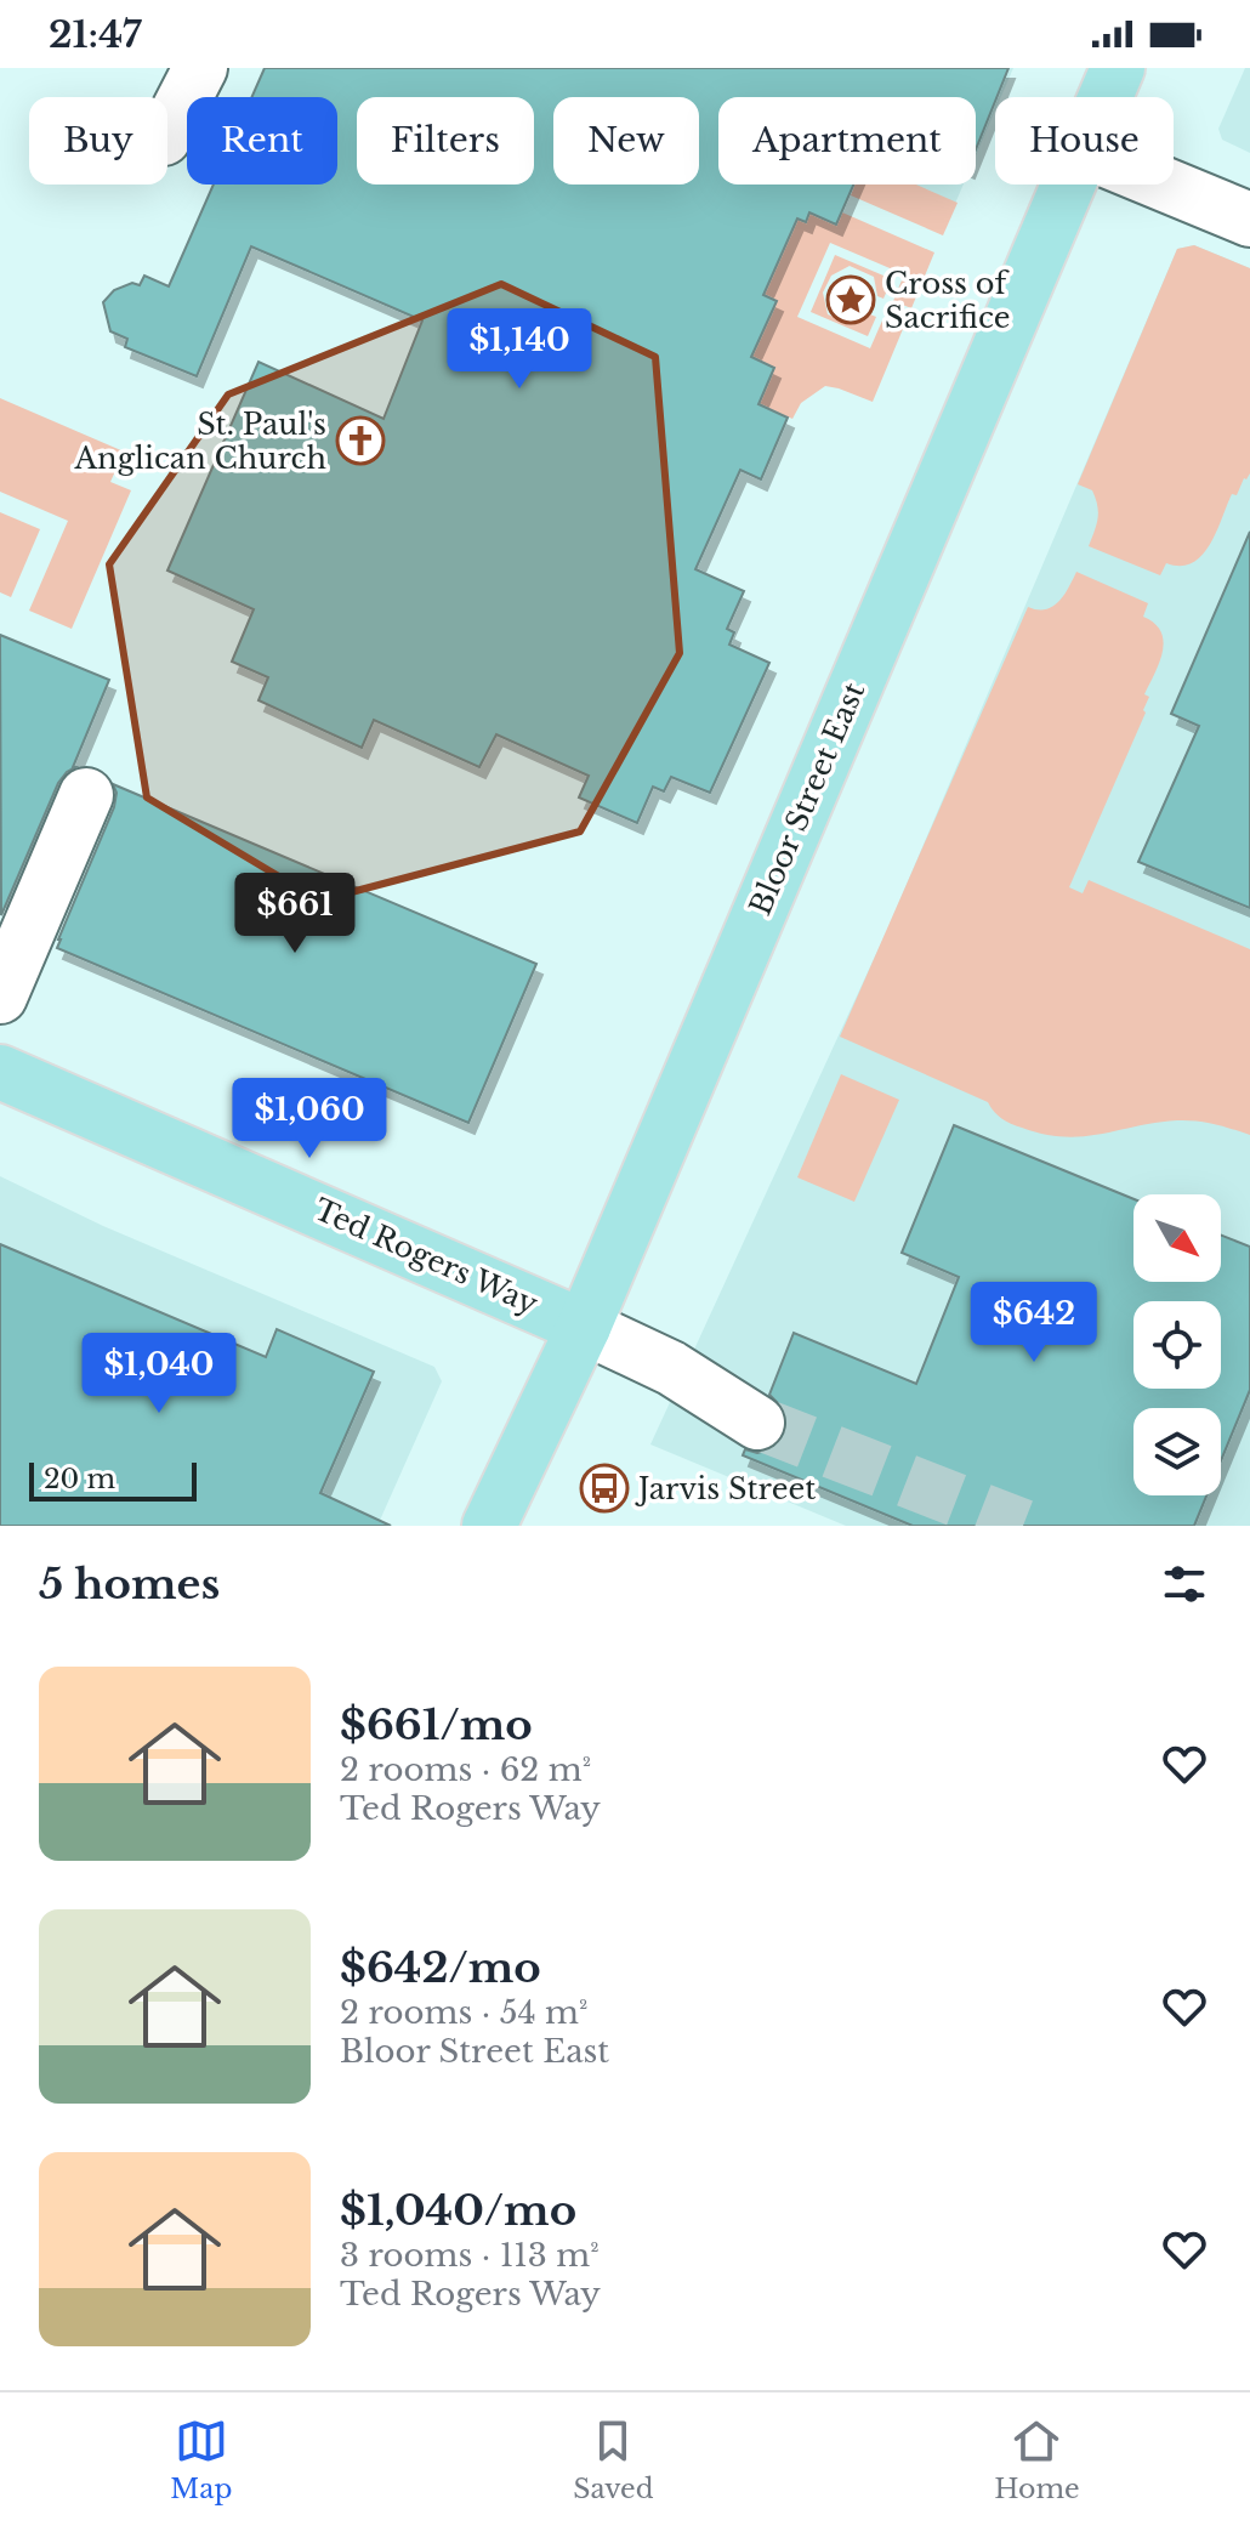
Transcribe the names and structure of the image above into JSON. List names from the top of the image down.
{
  "streets": {
    "main road": ["Bloor Street East", "Ted Rogers Way"]
  },
  "crossings": [
    ["Bloor Street East", "Ted Rogers Way"]
  ],
  "places": {
    "place": ["Cross of Sacrifice"],
    "church": ["St. Paul's Anglican Church"],
    "bus stop": ["Jarvis Street"]
  },
  "scale_bar": "20 m",
  "north": "bottom right",
  "page": {
    "status": "21:47",
    "chip": [
      "Buy",
      "Rent",
      "Filters",
      "New",
      "Apartment",
      "House"
    ],
    "price": [
      "$1,140",
      "$661",
      "$1,060",
      "$642",
      "$1,040"
    ],
    "scale": "20 m",
    "heading": "5 homes",
    "list": [
      {
        "name": "$661/mo",
        "note": "2 rooms · 62 m² · Ted Rogers Way"
      },
      {
        "name": "$642/mo",
        "note": "2 rooms · 54 m² · Bloor Street East"
      },
      {
        "name": "$1,040/mo",
        "note": "3 rooms · 113 m² · Ted Rogers Way"
      }
    ],
    "tabs": ["Map", "Saved", "Home"]
  }
}
